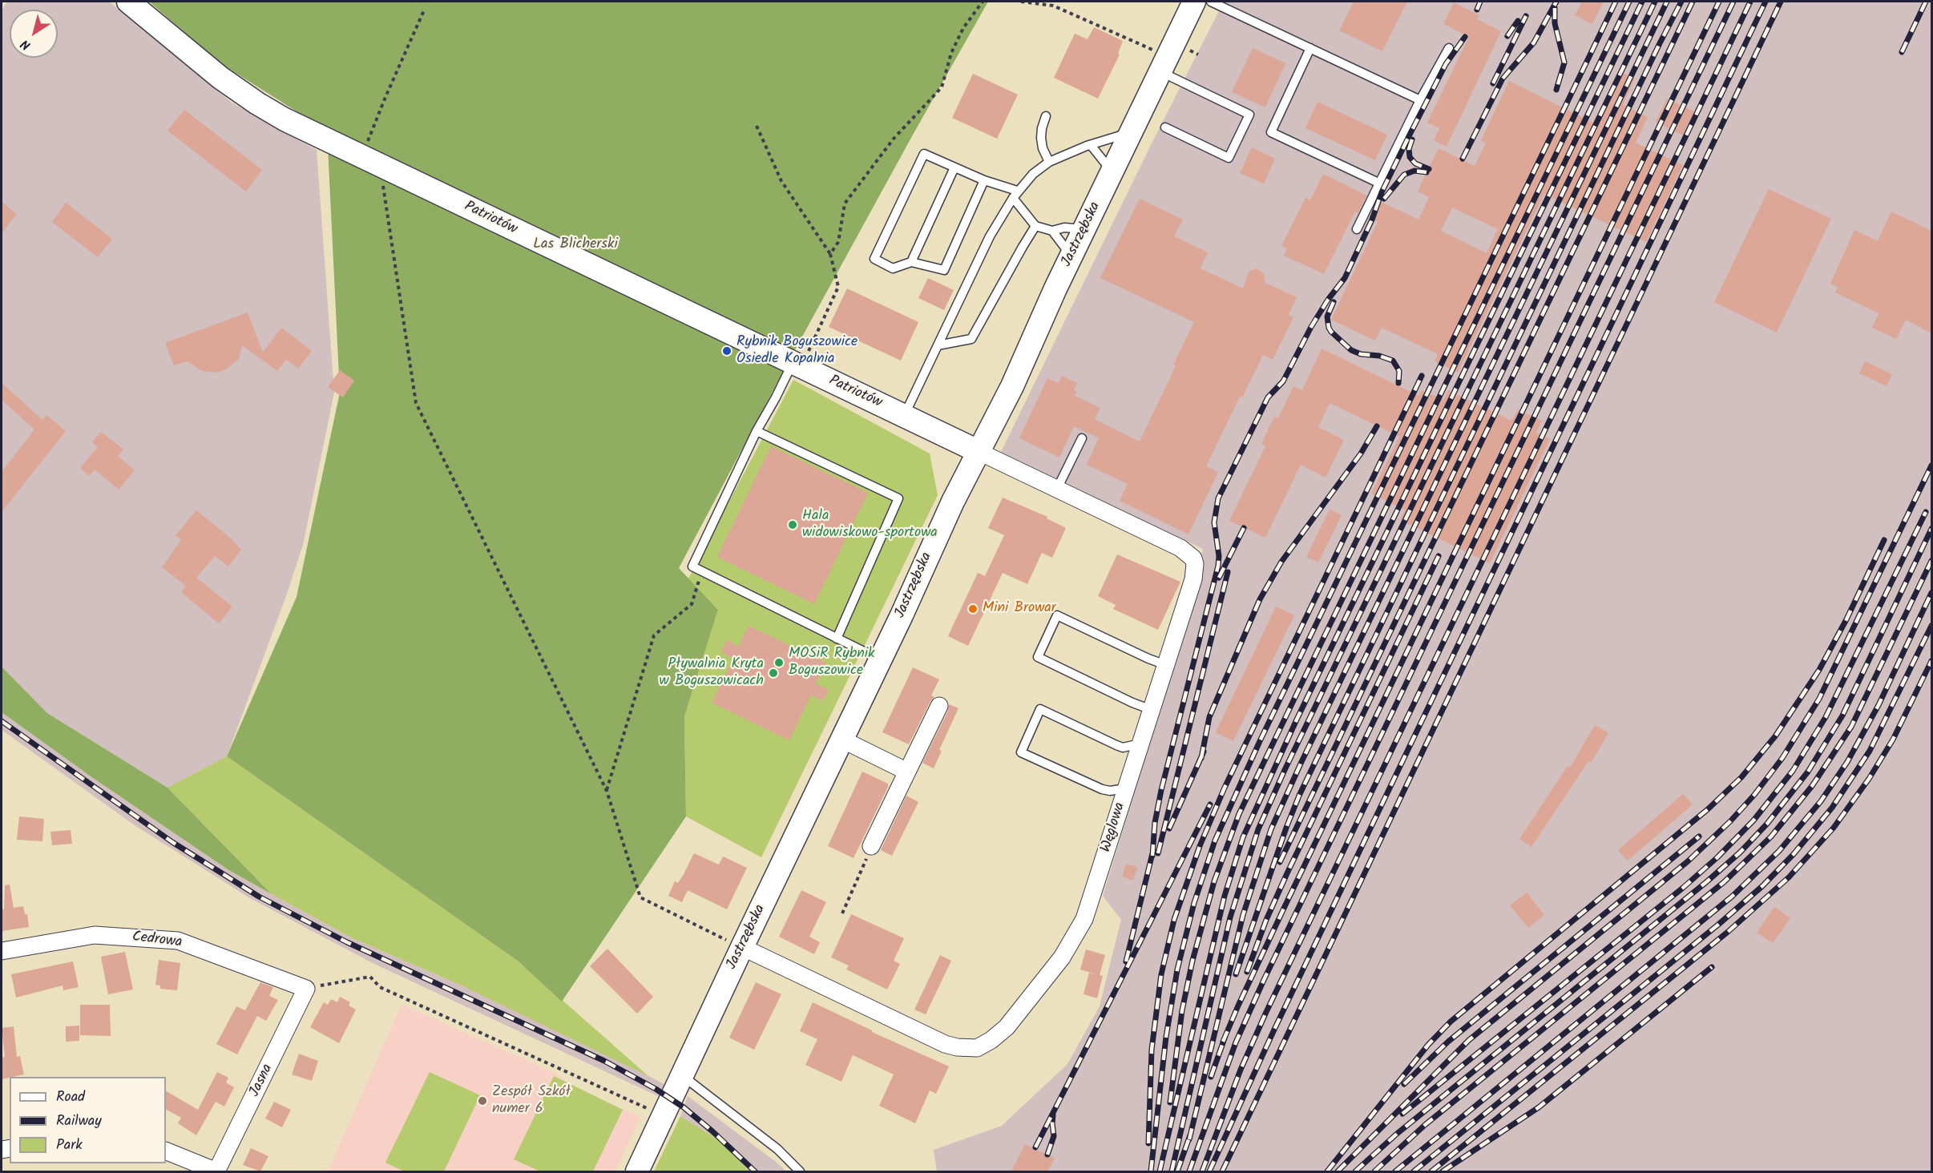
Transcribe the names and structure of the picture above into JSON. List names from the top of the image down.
{
  "streets": {
    "street": [
      "Patriotów",
      "Jastrzębska",
      "Węglowa",
      "Cedrowa",
      "Jasna"
    ]
  },
  "crossings": [
    ["Patriotów", "Jastrzębska"],
    ["Patriotów", "Węglowa"],
    ["Jastrzębska", "Węglowa"],
    ["Cedrowa", "Jasna"]
  ],
  "parks": ["Las Blicherski"],
  "places": [
    "Rybnik Boguszowice Osiedle Kopalnia",
    "Hala widowiskowo-sportowa",
    "Mini Browar",
    "MOSiR Rybnik Boguszowice",
    "Pływalnia Kryta w Boguszowicach",
    "Zespół Szkół numer 6"
  ],
  "legend": ["Road", "Railway", "Park"],
  "north": "bottom left"
}
